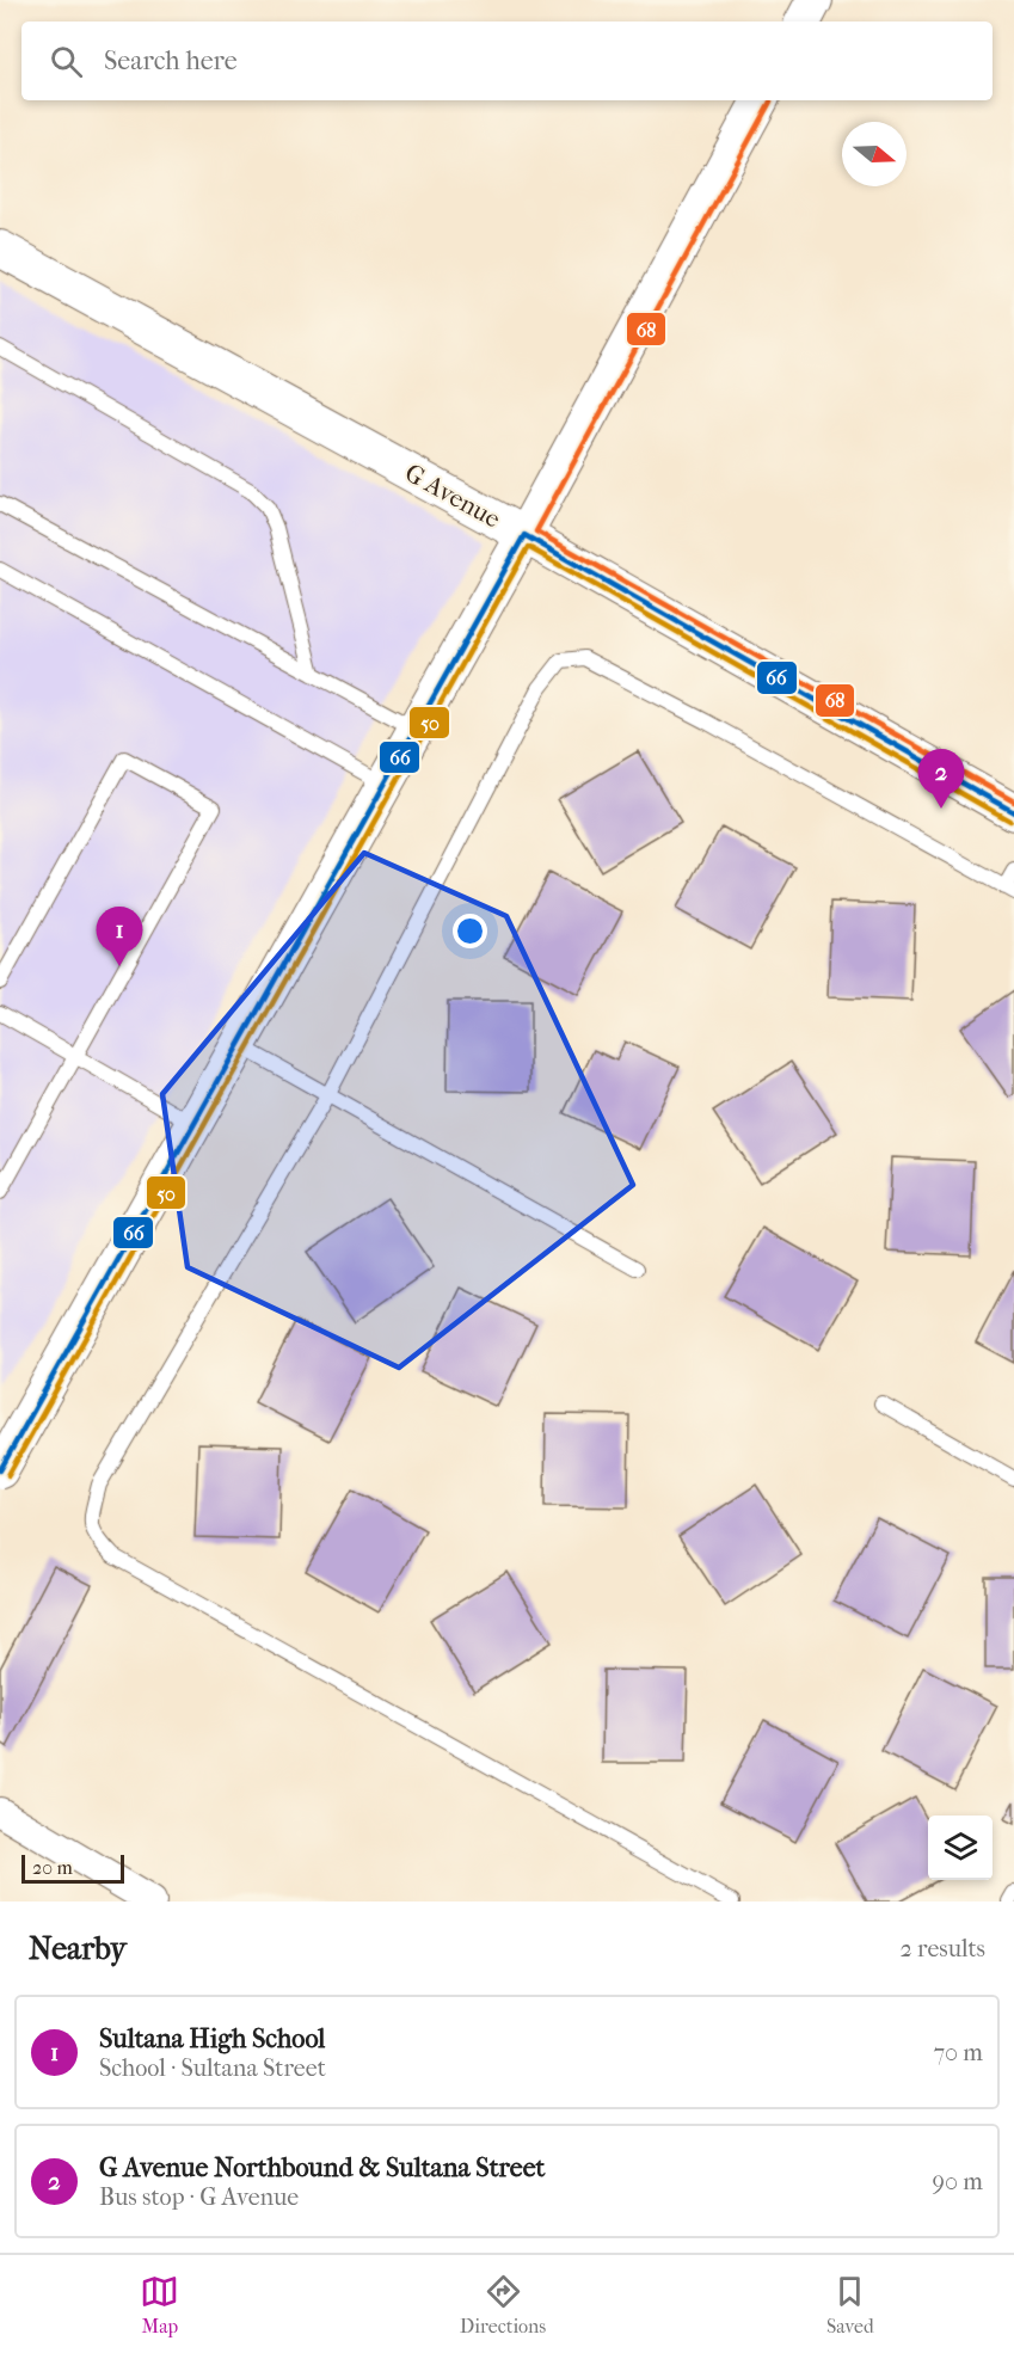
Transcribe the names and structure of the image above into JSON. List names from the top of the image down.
{
  "streets": {
    "street": ["G Avenue"]
  },
  "lines": ["transit line 68", "transit line 66", "transit line 50"],
  "scale_bar": "20 m",
  "north": "right",
  "page": {
    "search": "Search here",
    "pins": ["2", "1"],
    "scale": "20 m",
    "heading": ["Nearby", "2 results"],
    "list": [
      {
        "mark": "1",
        "name": "Sultana High School",
        "note": "School · Sultana Street",
        "value": "70 m"
      },
      {
        "mark": "2",
        "name": "G Avenue Northbound & Sultana Street",
        "note": "Bus stop · G Avenue",
        "value": "90 m"
      }
    ],
    "nav": ["Map", "Directions", "Saved"]
  }
}
